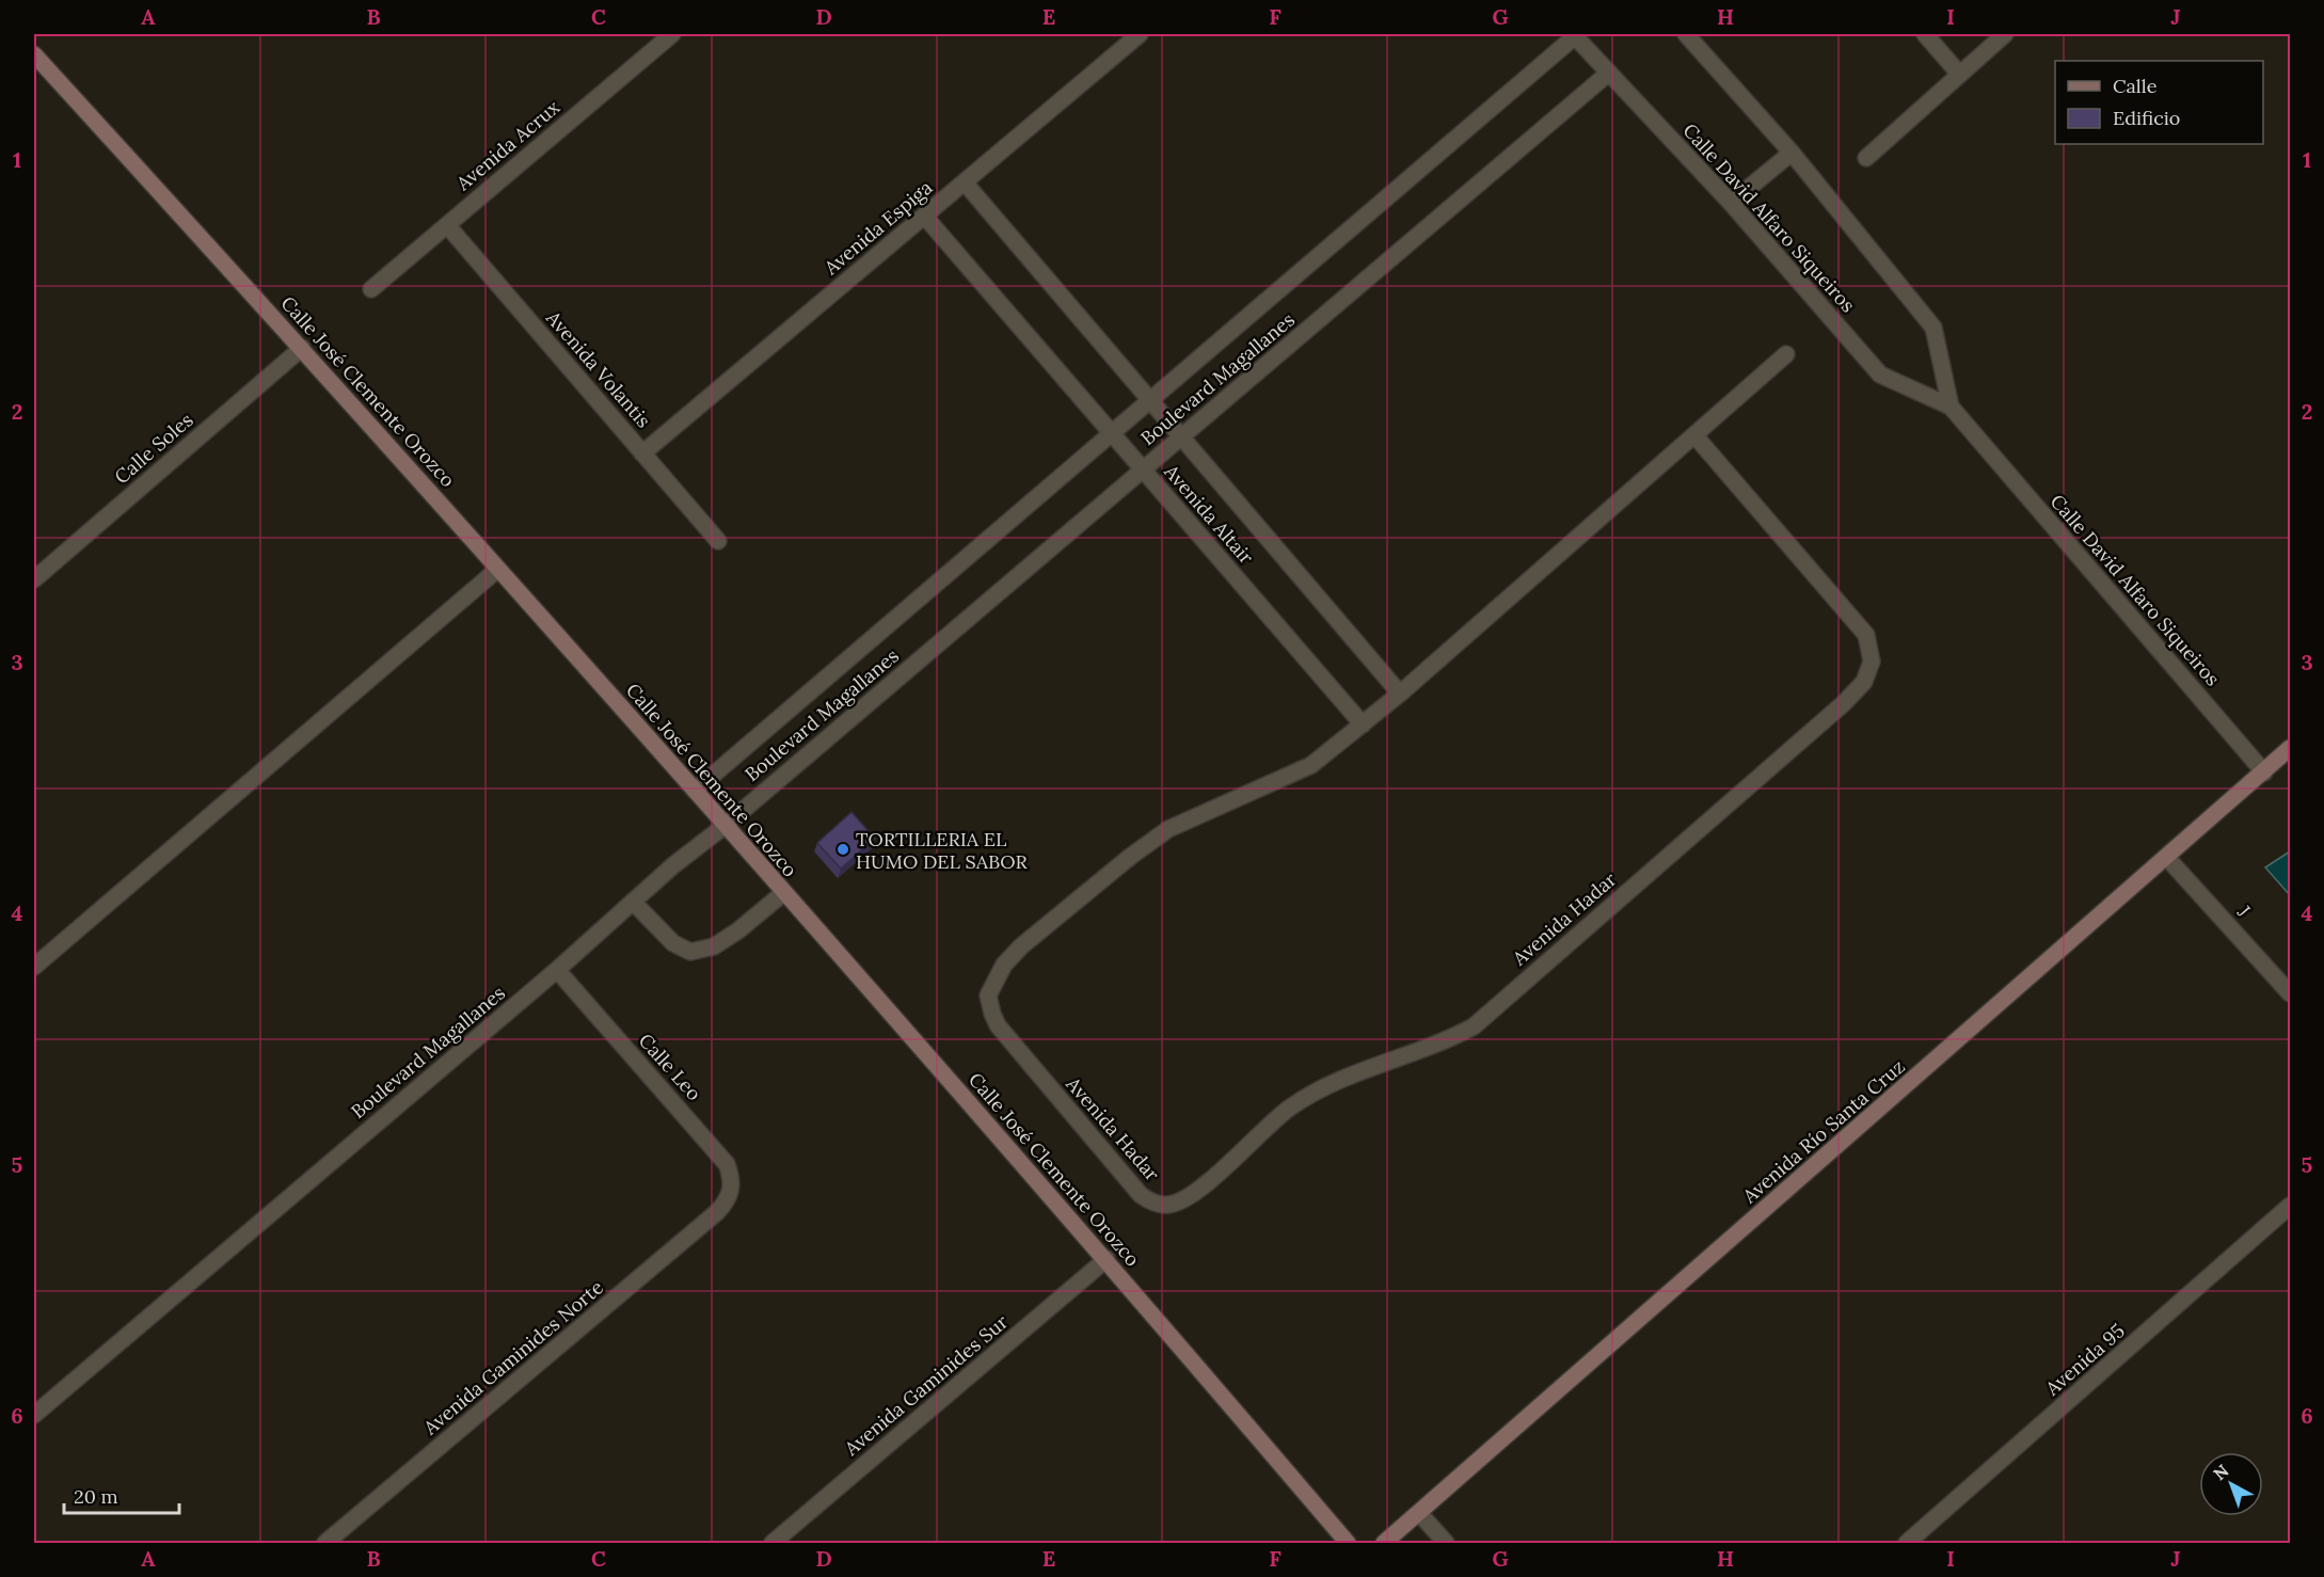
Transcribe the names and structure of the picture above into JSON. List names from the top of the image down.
{
  "streets": {
    "street": [
      "Avenida Acrux",
      "Calle David Alfaro Siqueiros",
      "Avenida Espiga",
      "Avenida Volantis",
      "Boulevard Magallanes",
      "Calle José Clemente Orozco",
      "Calle Soles",
      "Avenida Altair",
      "J",
      "Avenida Hadar",
      "Calle Leo",
      "Avenida Río Santa Cruz",
      "Avenida Gaminides Norte",
      "Avenida 95",
      "Avenida Gaminides Sur"
    ]
  },
  "crossings": [
    ["Avenida Acrux", "Avenida Volantis"],
    ["Calle David Alfaro Siqueiros", "Boulevard Magallanes"],
    ["Calle David Alfaro Siqueiros", "Avenida Río Santa Cruz"],
    ["Avenida Espiga", "Avenida Volantis"],
    ["Avenida Espiga", "Avenida Altair"],
    ["Boulevard Magallanes", "Calle José Clemente Orozco"],
    ["Boulevard Magallanes", "Avenida Altair"],
    ["Boulevard Magallanes", "Calle Leo"],
    ["Calle José Clemente Orozco", "Calle Soles"],
    ["Calle José Clemente Orozco", "Avenida Gaminides Sur"],
    ["Avenida Altair", "Avenida Hadar"],
    ["J", "Avenida Río Santa Cruz"],
    ["Calle Leo", "Avenida Gaminides Norte"]
  ],
  "places": ["TORTILLERIA EL HUMO DEL SABOR"],
  "legend": ["Calle", "Edificio"],
  "scale_bar": "20 m",
  "north": "top left",
  "grid": {
    "columns": [
      "A",
      "B",
      "C",
      "D",
      "E",
      "F",
      "G",
      "H",
      "I",
      "J"
    ],
    "rows": [
      "1",
      "2",
      "3",
      "4",
      "5",
      "6"
    ]
  }
}
